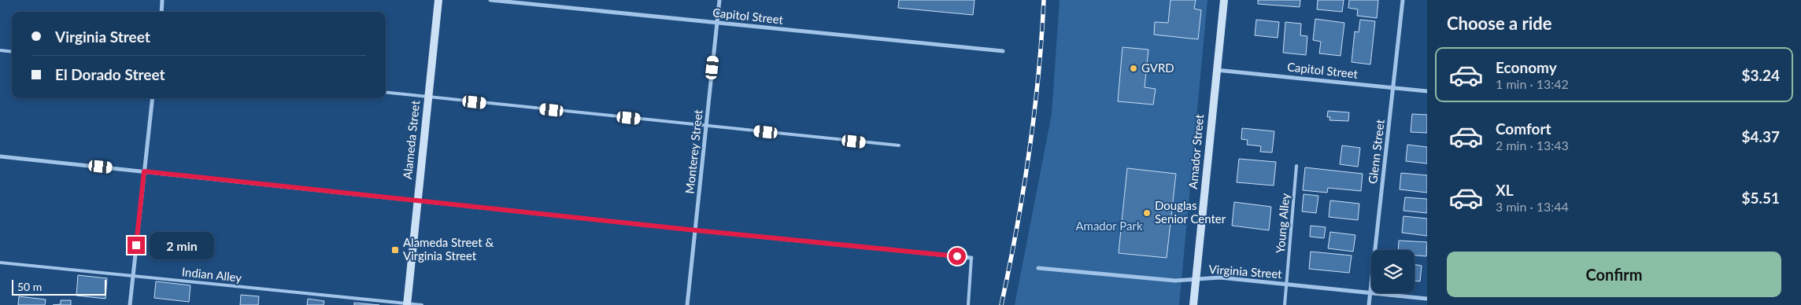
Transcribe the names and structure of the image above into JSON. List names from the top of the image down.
{
  "streets": {
    "street": [
      "Capitol Street",
      "Alameda Street",
      "Monterey Street",
      "Amador Street",
      "Glenn Street",
      "Virginia Street"
    ],
    "lane": ["Young Alley", "Indian Alley"]
  },
  "crossings": [
    ["Capitol Street", "Monterey Street"],
    ["Capitol Street", "Amador Street"],
    ["Capitol Street", "Glenn Street"],
    ["Alameda Street", "Indian Alley"],
    ["Amador Street", "Virginia Street"],
    ["Glenn Street", "Virginia Street"],
    ["Young Alley", "Virginia Street"]
  ],
  "parks": ["Amador Park"],
  "places": {
    "other": ["GVRD", "Douglas Senior Center"],
    "transit": ["Alameda Street & Virginia Street"]
  },
  "scale_bar": "50 m",
  "page": {
    "heading": "Choose a ride",
    "banner": ["Virginia Street", "El Dorado Street"],
    "list": [
      {
        "name": "Economy",
        "note": "1 min · 13:42",
        "value": "$3.24"
      },
      {
        "name": "Comfort",
        "note": "2 min · 13:43",
        "value": "$4.37"
      },
      {
        "name": "XL",
        "note": "3 min · 13:44",
        "value": "$5.51"
      }
    ],
    "bubble": "2 min",
    "buttons": "Confirm",
    "scale": "50 m"
  }
}
